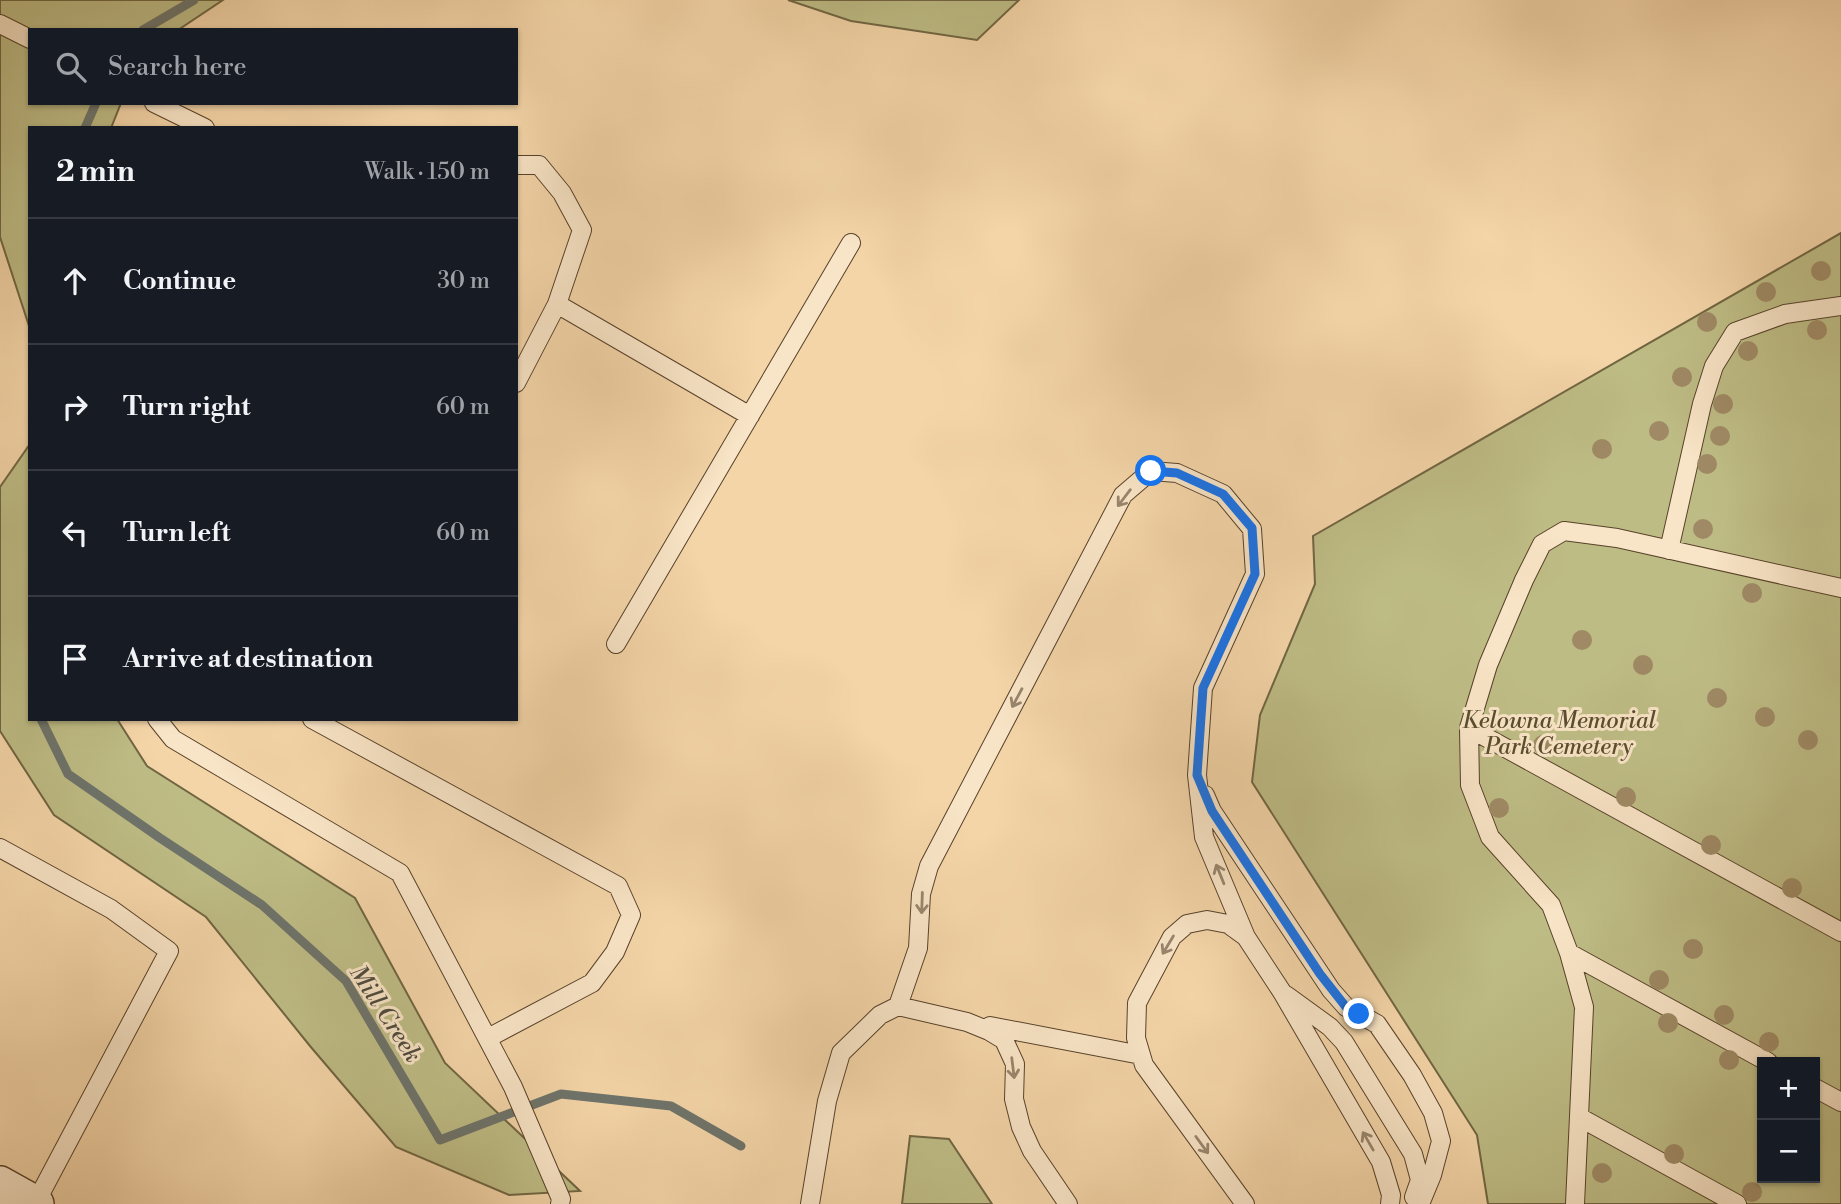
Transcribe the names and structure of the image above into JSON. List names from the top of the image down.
{
  "water": ["Mill Creek"],
  "parks": ["Kelowna Memorial Park Cemetery"],
  "page": {
    "search": "Search here",
    "heading": ["2 min", "Walk · 150 m"],
    "list": [
      ["Continue", "30 m"],
      ["Turn right", "60 m"],
      ["Turn left", "60 m"],
      "Arrive at destination"
    ],
    "map_buttons": ["+", "−"]
  }
}
